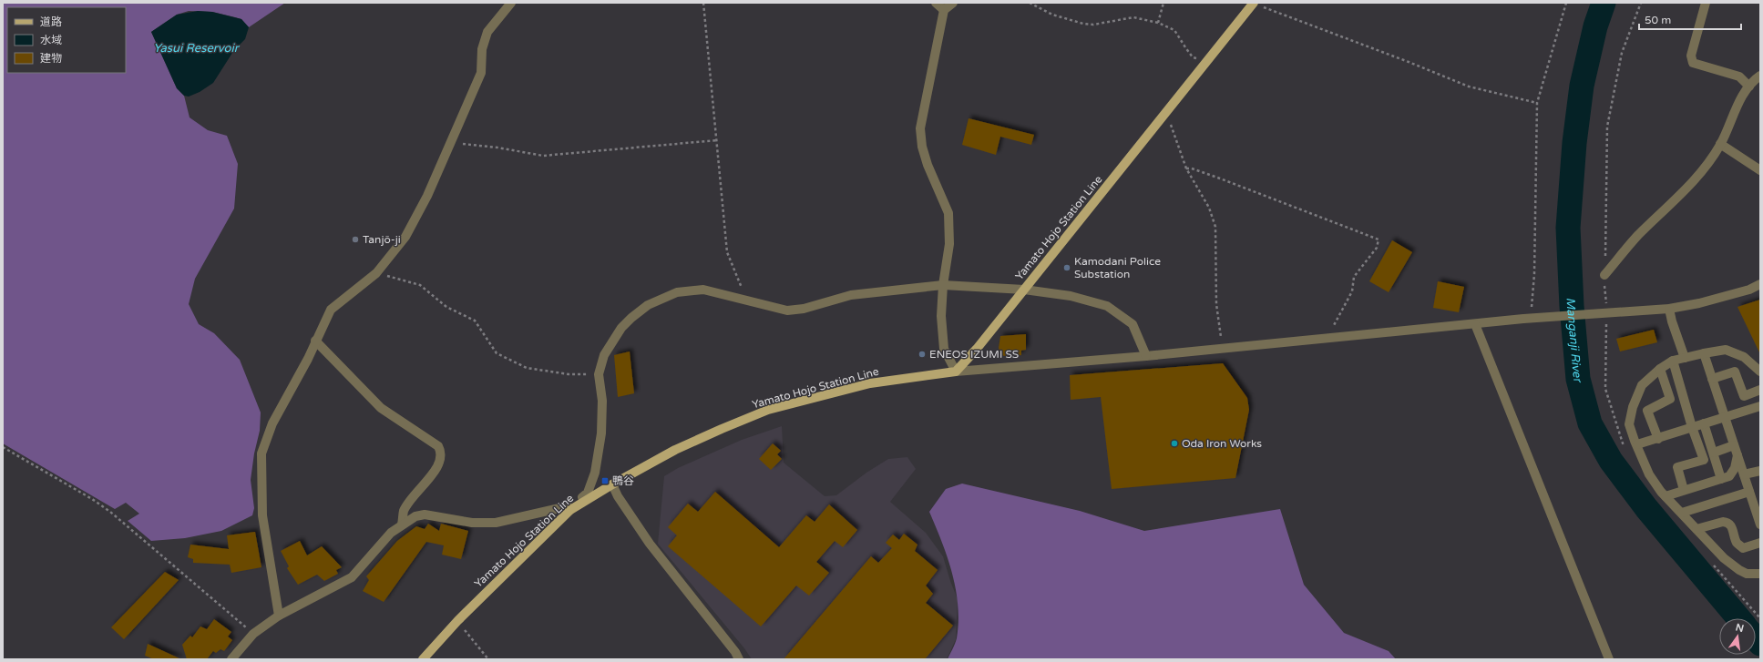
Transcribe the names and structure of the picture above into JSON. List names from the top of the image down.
{
  "streets": {
    "main road": ["Yamato Hojo Station Line"]
  },
  "water": ["Yasui Reservoir", "Manganji River"],
  "places": {
    "other": [
      "Tanjō-ji",
      "Kamodani Police Substation",
      "ENEOS IZUMI SS",
      "Oda Iron Works"
    ],
    "transit": ["鴨谷"]
  },
  "legend": ["道路", "水域", "建物"],
  "scale_bar": "50 m",
  "north": "top"
}
